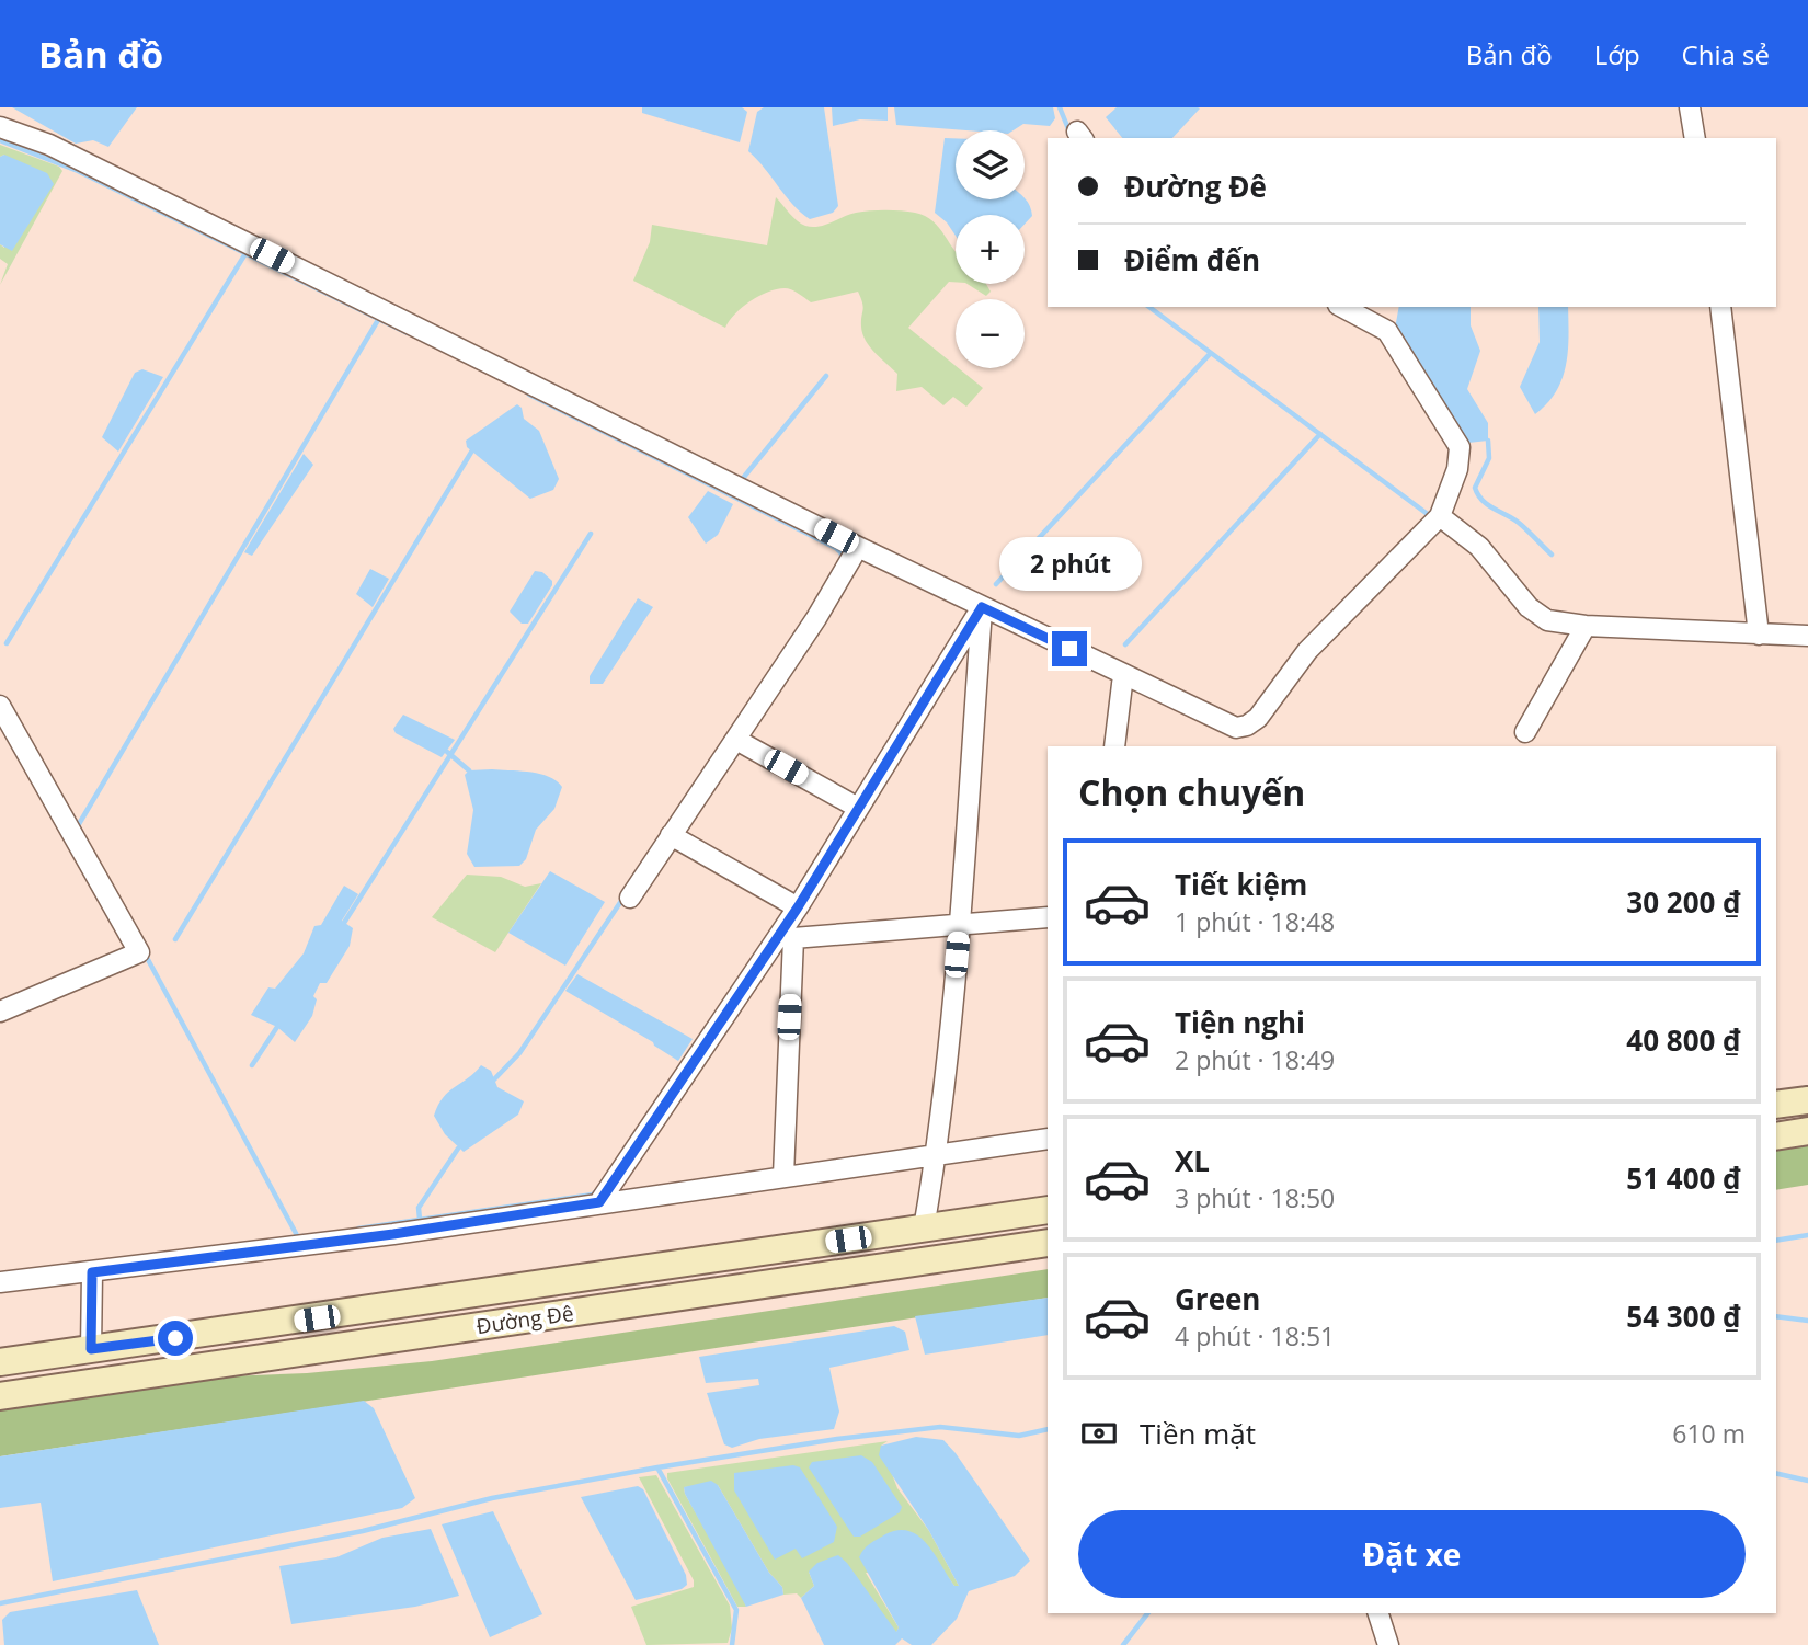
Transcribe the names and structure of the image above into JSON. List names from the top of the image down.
{
  "streets": {
    "street": ["Đường Đê"]
  },
  "page": {
    "header": "Bản đồ",
    "nav": ["Bản đồ", "Lớp", "Chia sẻ"],
    "map_buttons": ["+", "−"],
    "banner": ["Đường Đê", "Điểm đến"],
    "bubble": "2 phút",
    "heading": "Chọn chuyến",
    "list": [
      {
        "name": "Tiết kiệm",
        "note": "1 phút · 18:48",
        "value": "30 200 ₫"
      },
      {
        "name": "Tiện nghi",
        "note": "2 phút · 18:49",
        "value": "40 800 ₫"
      },
      {
        "name": "XL",
        "note": "3 phút · 18:50",
        "value": "51 400 ₫"
      },
      {
        "name": "Green",
        "note": "4 phút · 18:51",
        "value": "54 300 ₫"
      }
    ],
    "pay": ["Tiền mặt", "610 m"],
    "buttons": "Đặt xe"
  }
}
